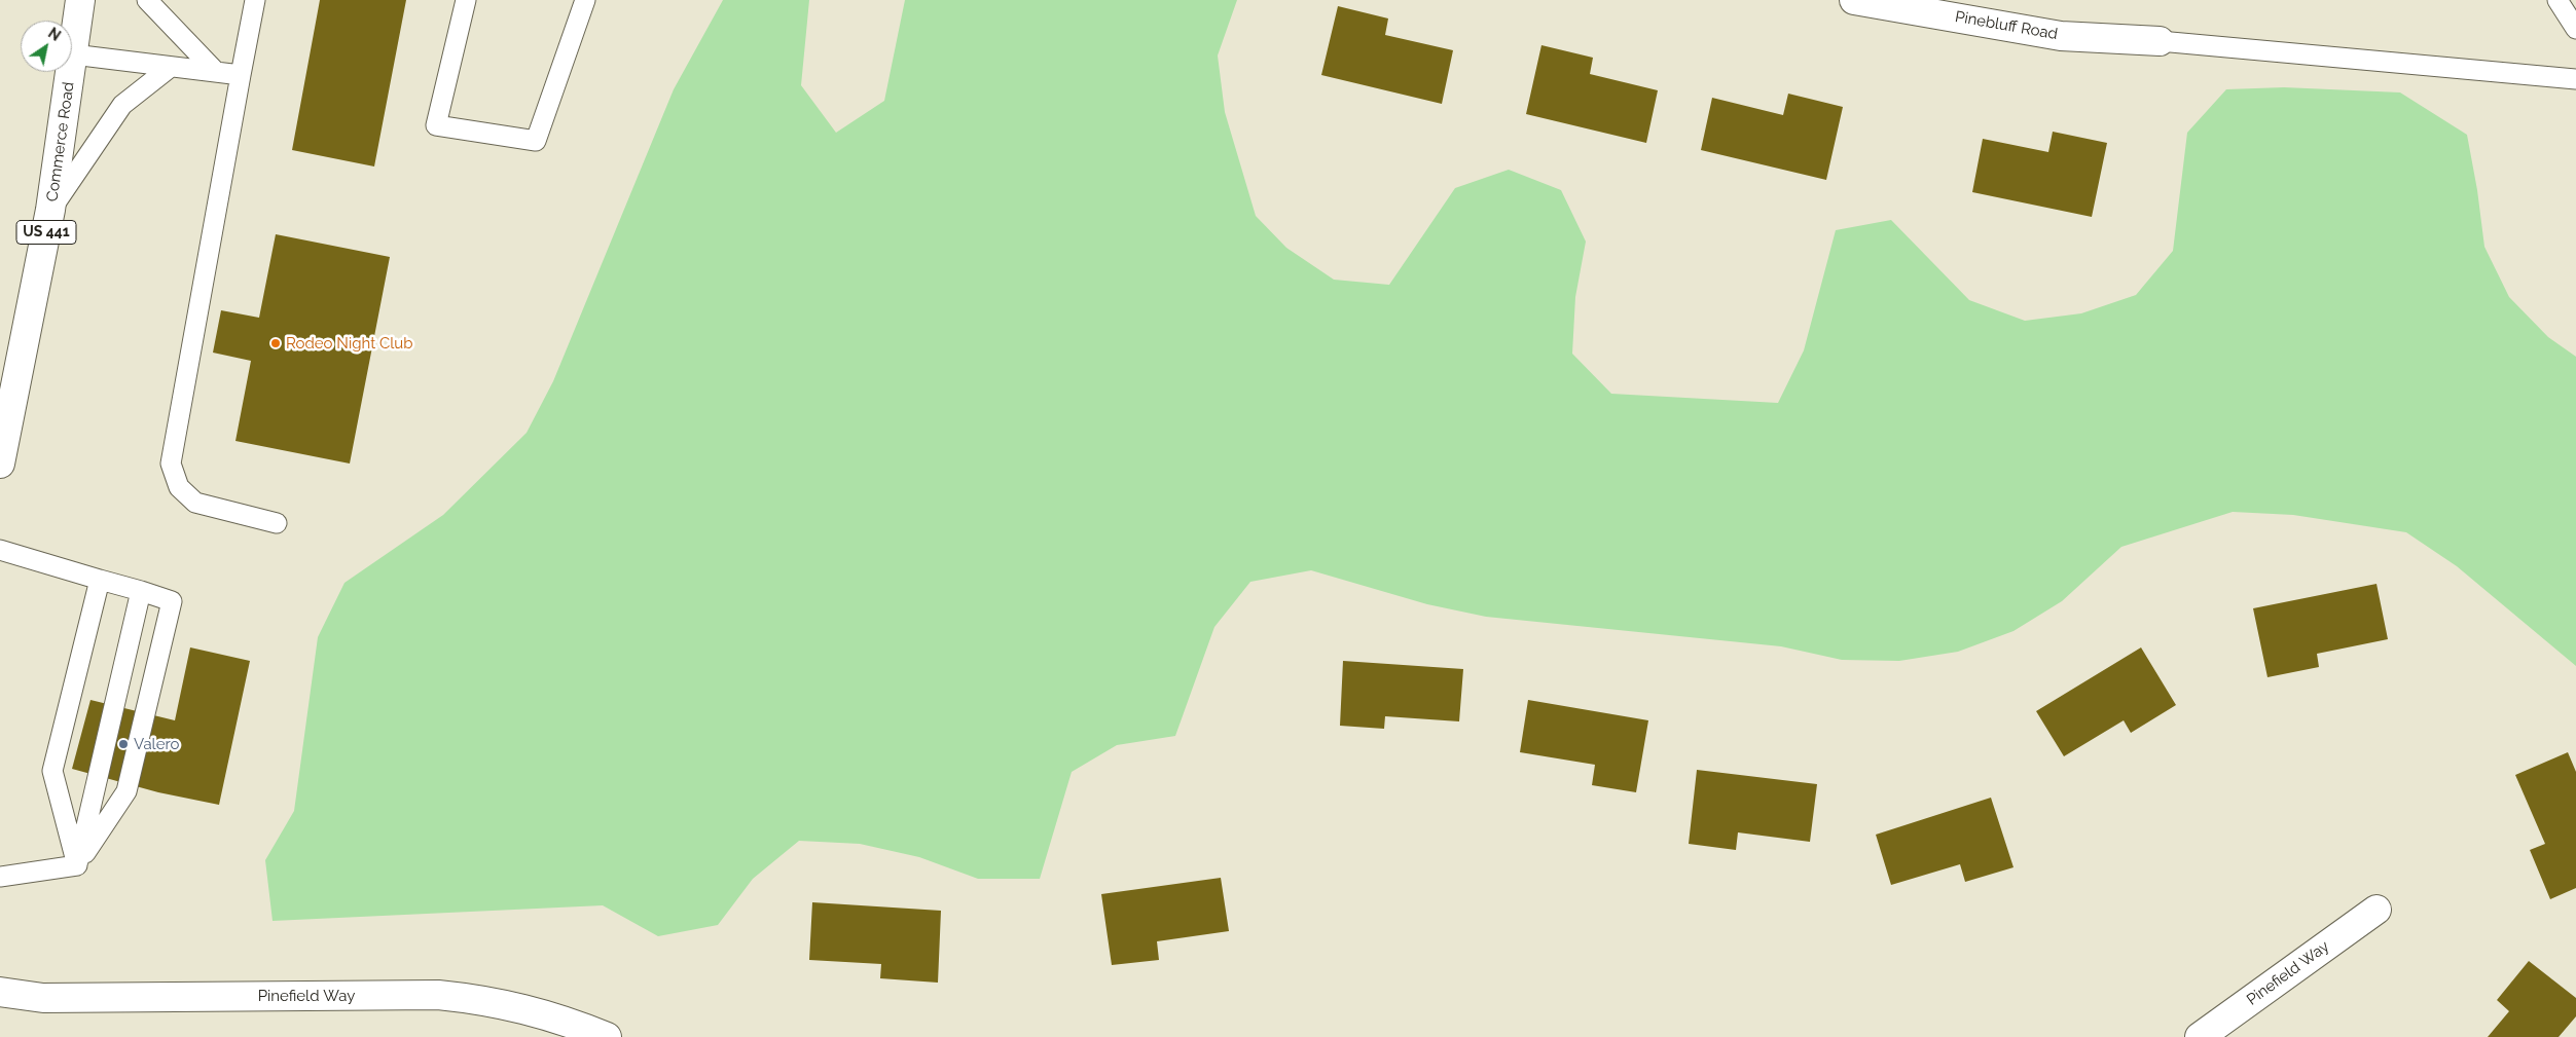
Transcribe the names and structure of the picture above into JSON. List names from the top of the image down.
{
  "streets": {
    "main road": [
      "Pinebluff Road",
      "Commerce Road",
      "US 441",
      "Pinefield Way"
    ]
  },
  "places": ["Rodeo Night Club", "Valero"],
  "north": "top right"
}
